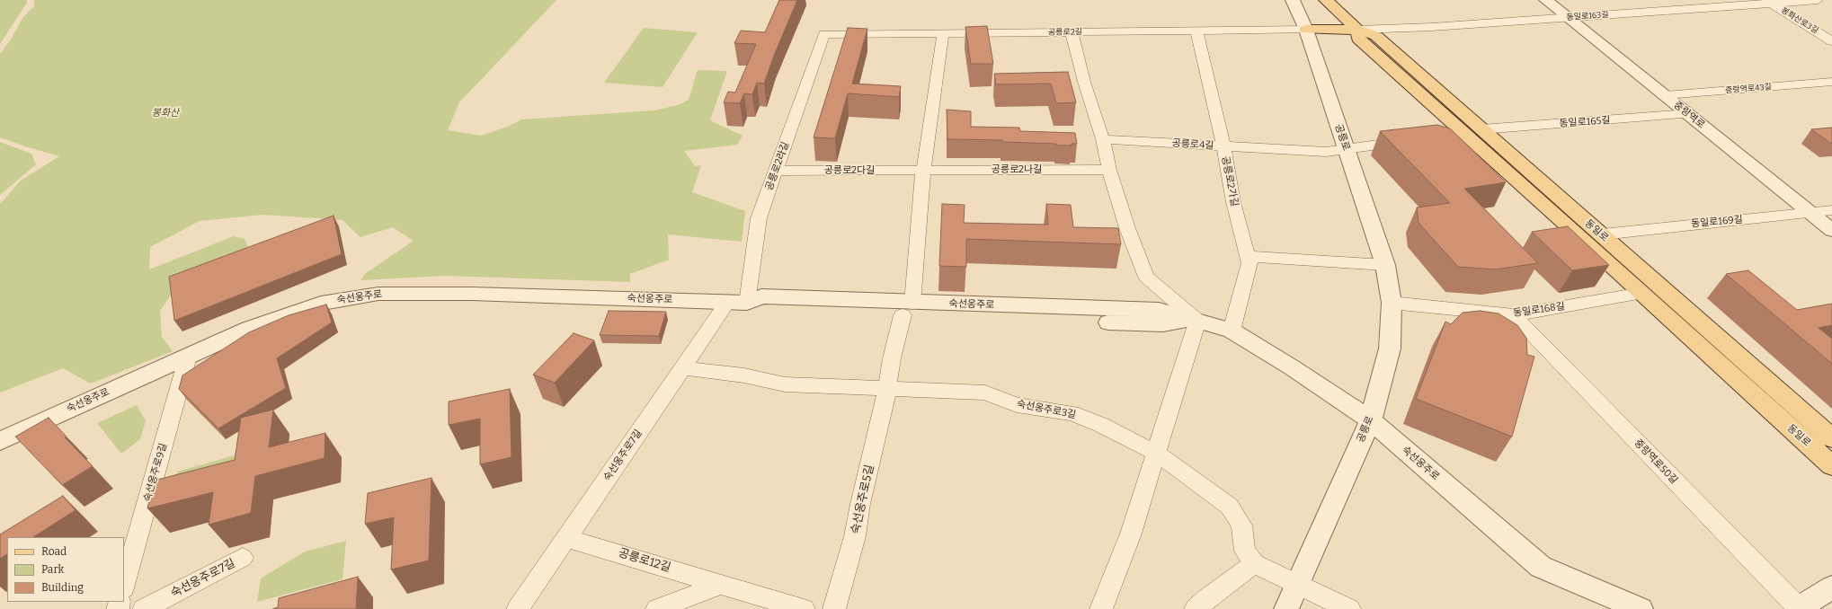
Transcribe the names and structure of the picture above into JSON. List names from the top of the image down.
{
  "streets": {
    "main road": ["동일로"],
    "street": [
      "동일로163길",
      "봉화산로3길",
      "공릉로2길",
      "중랑역로43길",
      "중랑역로",
      "동일로165길",
      "공릉로",
      "공릉로4길",
      "공릉로2라길",
      "공릉로2나길",
      "공릉로2다길",
      "공릉로2가길",
      "동일로169길",
      "숙선옹주로",
      "동일로168길",
      "숙선옹주로3길",
      "숙선옹주로7길",
      "중랑역로50길",
      "숙선옹주로9길",
      "숙선옹주로5길",
      "공릉로12길"
    ]
  },
  "crossings": [
    ["동일로163길", "봉화산로3길"],
    ["동일로163길", "중랑역로"],
    ["동일로163길", "동일로"],
    ["공릉로2길", "공릉로"],
    ["공릉로2길", "공릉로2라길"],
    ["공릉로2길", "공릉로2가길"],
    ["중랑역로43길", "중랑역로"],
    ["중랑역로", "동일로165길"],
    ["중랑역로", "동일로169길"],
    ["동일로165길", "동일로"],
    ["공릉로", "공릉로4길"],
    ["공릉로", "숙선옹주로"],
    ["공릉로", "동일로168길"],
    ["공릉로4길", "공릉로2가길"],
    ["공릉로2라길", "공릉로2다길"],
    ["공릉로2라길", "숙선옹주로"],
    ["공릉로2라길", "숙선옹주로7길"],
    ["공릉로2나길", "공릉로2다길"],
    ["공릉로2가길", "숙선옹주로"],
    ["동일로169길", "동일로"],
    ["동일로", "동일로168길"],
    ["숙선옹주로", "숙선옹주로7길"],
    ["숙선옹주로", "숙선옹주로9길"],
    ["숙선옹주로", "숙선옹주로5길"],
    ["동일로168길", "중랑역로50길"],
    ["숙선옹주로3길", "숙선옹주로5길"],
    ["숙선옹주로7길", "공릉로12길"]
  ],
  "parks": ["봉화산"],
  "legend": ["Road", "Park", "Building"]
}
